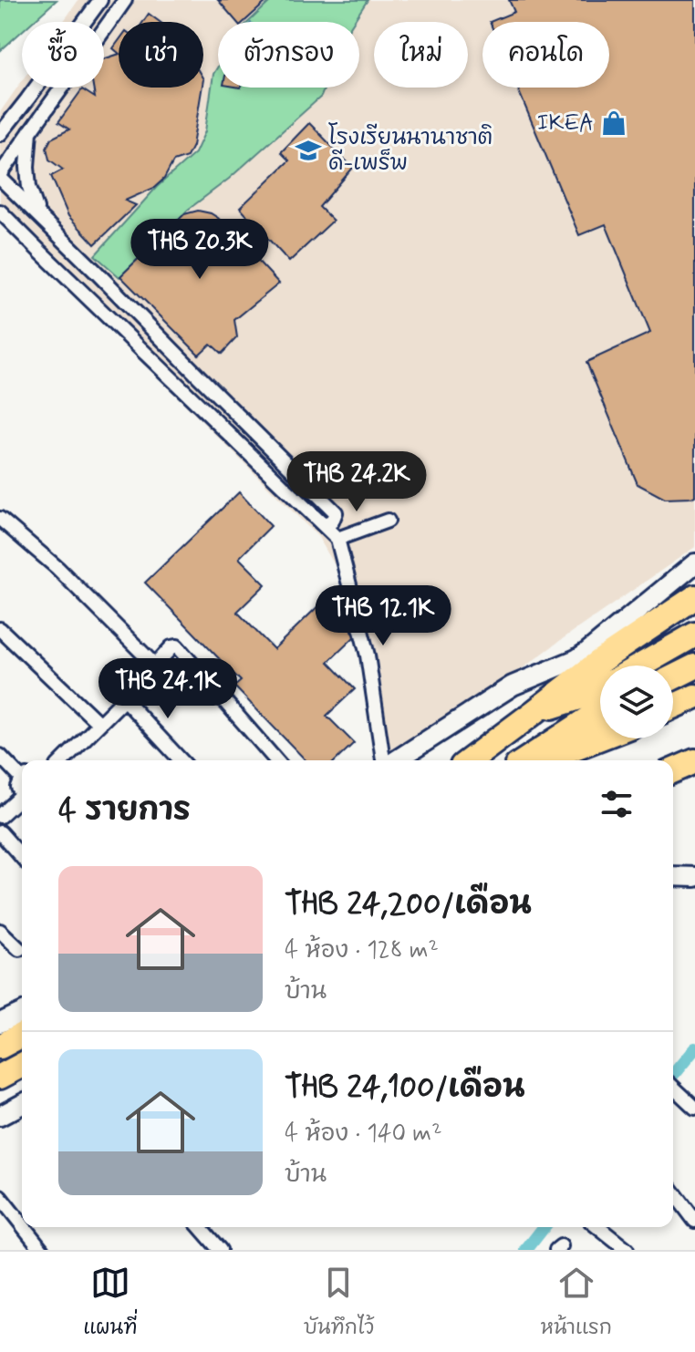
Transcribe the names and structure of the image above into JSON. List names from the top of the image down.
{
  "places": {
    "shop": ["IKEA"],
    "school or university": ["โรงเรียนนานาชาติ ดี-เพร็พ"]
  },
  "page": {
    "chip": [
      "ซื้อ",
      "เช่า",
      "ตัวกรอง",
      "ใหม่",
      "คอนโด"
    ],
    "price": [
      "THB 20.3K",
      "THB 24.2K",
      "THB 12.1K",
      "THB 24.1K"
    ],
    "heading": "4 รายการ",
    "list": [
      {
        "name": "THB 24,200/เดือน",
        "note": "4 ห้อง · 128 m² · บ้าน"
      },
      {
        "name": "THB 24,100/เดือน",
        "note": "4 ห้อง · 140 m² · บ้าน"
      }
    ],
    "tabs": ["แผนที่", "บันทึกไว้", "หน้าแรก"]
  }
}
